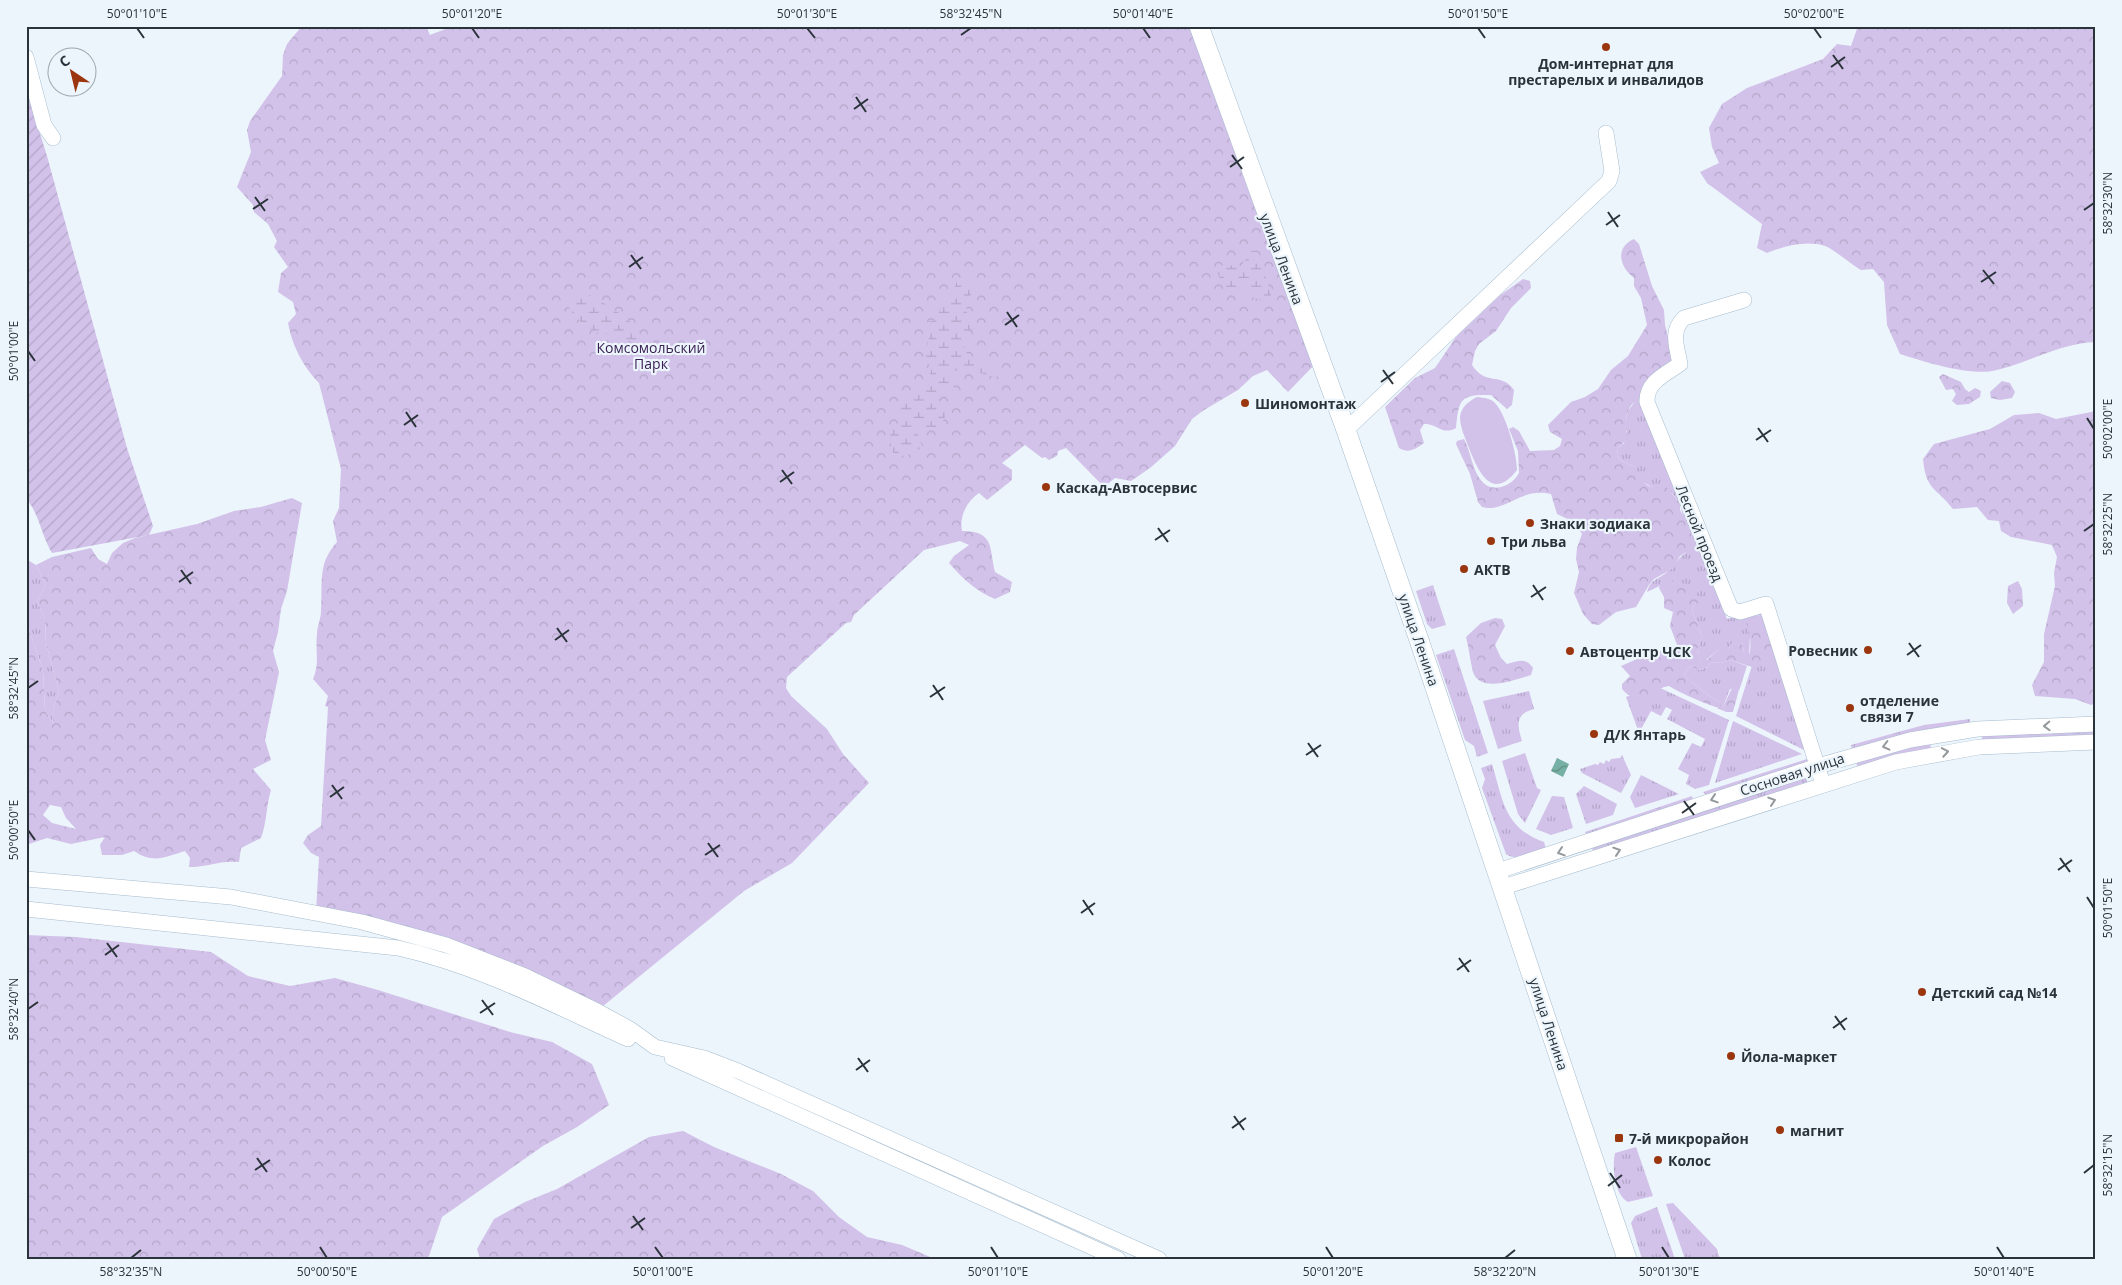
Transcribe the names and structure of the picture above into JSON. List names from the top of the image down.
{
  "streets": {
    "main road": ["улица Ленина"],
    "street": ["Лесной проезд", "Сосновая улица"]
  },
  "crossings": [
    ["улица Ленина", "Сосновая улица"],
    ["Лесной проезд", "Сосновая улица"]
  ],
  "parks": ["Комсомольский Парк"],
  "places": {
    "other": [
      "Дом-интернат для престарелых и инвалидов",
      "Шиномонтаж",
      "Каскад-Автосервис",
      "Знаки зодиака",
      "Три льва",
      "АКТВ",
      "Ровесник",
      "Автоцентр ЧСК",
      "отделение связи 7",
      "Д/К Янтарь",
      "Детский сад №14",
      "Йола-маркет",
      "магнит",
      "Колос"
    ],
    "transit": ["7-й микрорайон"]
  },
  "north": "top left",
  "coordinates": [
    "50°01'10\"E",
    "50°01'20\"E",
    "50°01'30\"E",
    "58°32'45\"N",
    "50°01'40\"E",
    "50°01'50\"E",
    "50°02'00\"E",
    "58°32'30\"N",
    "50°01'00\"E",
    "58°32'25\"N",
    "50°00'50\"E",
    "58°32'40\"N",
    "58°32'15\"N",
    "58°32'35\"N",
    "58°32'20\"N"
  ]
}
